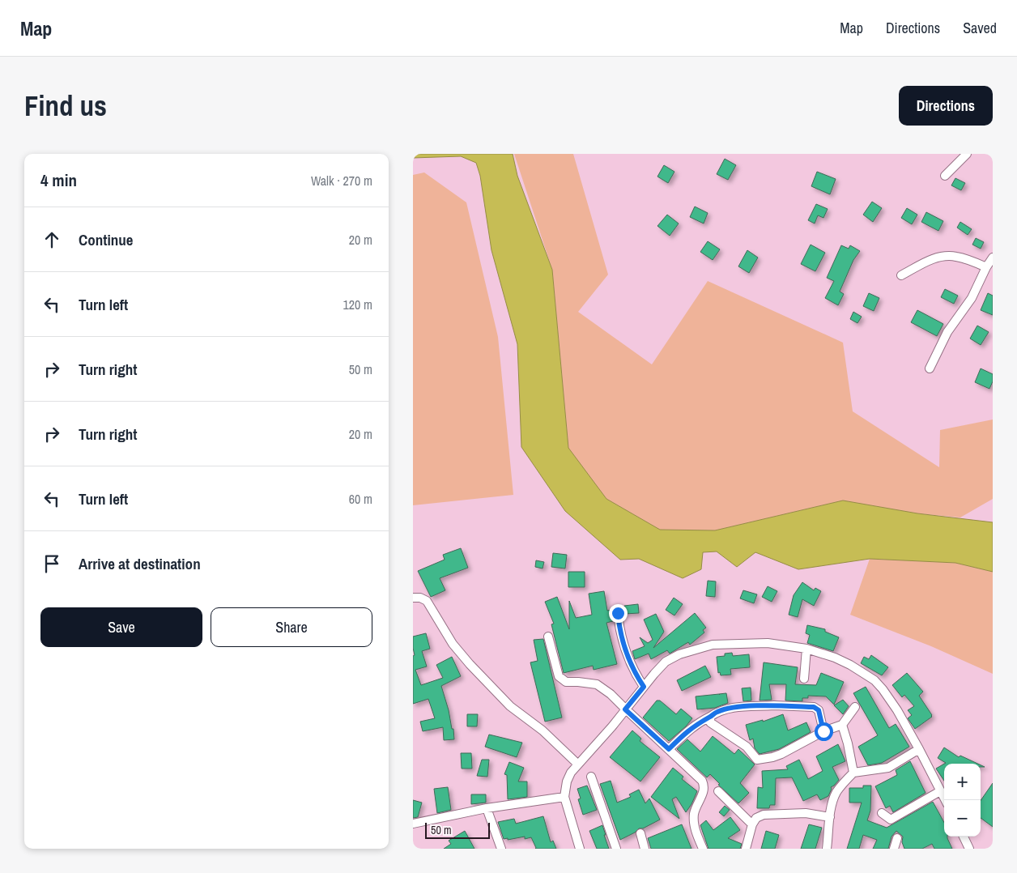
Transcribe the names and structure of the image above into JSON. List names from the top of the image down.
{
  "scale_bar": "50 m",
  "page": {
    "header": "Map",
    "nav": ["Map", "Directions", "Saved"],
    "buttons": [
      "Directions",
      ["Save", "Share"]
    ],
    "title": "Find us",
    "heading": ["4 min", "Walk · 270 m"],
    "list": [
      ["Continue", "20 m"],
      ["Turn left", "120 m"],
      ["Turn right", "50 m"],
      ["Turn right", "20 m"],
      ["Turn left", "60 m"],
      "Arrive at destination"
    ],
    "map_buttons": ["+", "−"],
    "scale": "50 m"
  }
}
